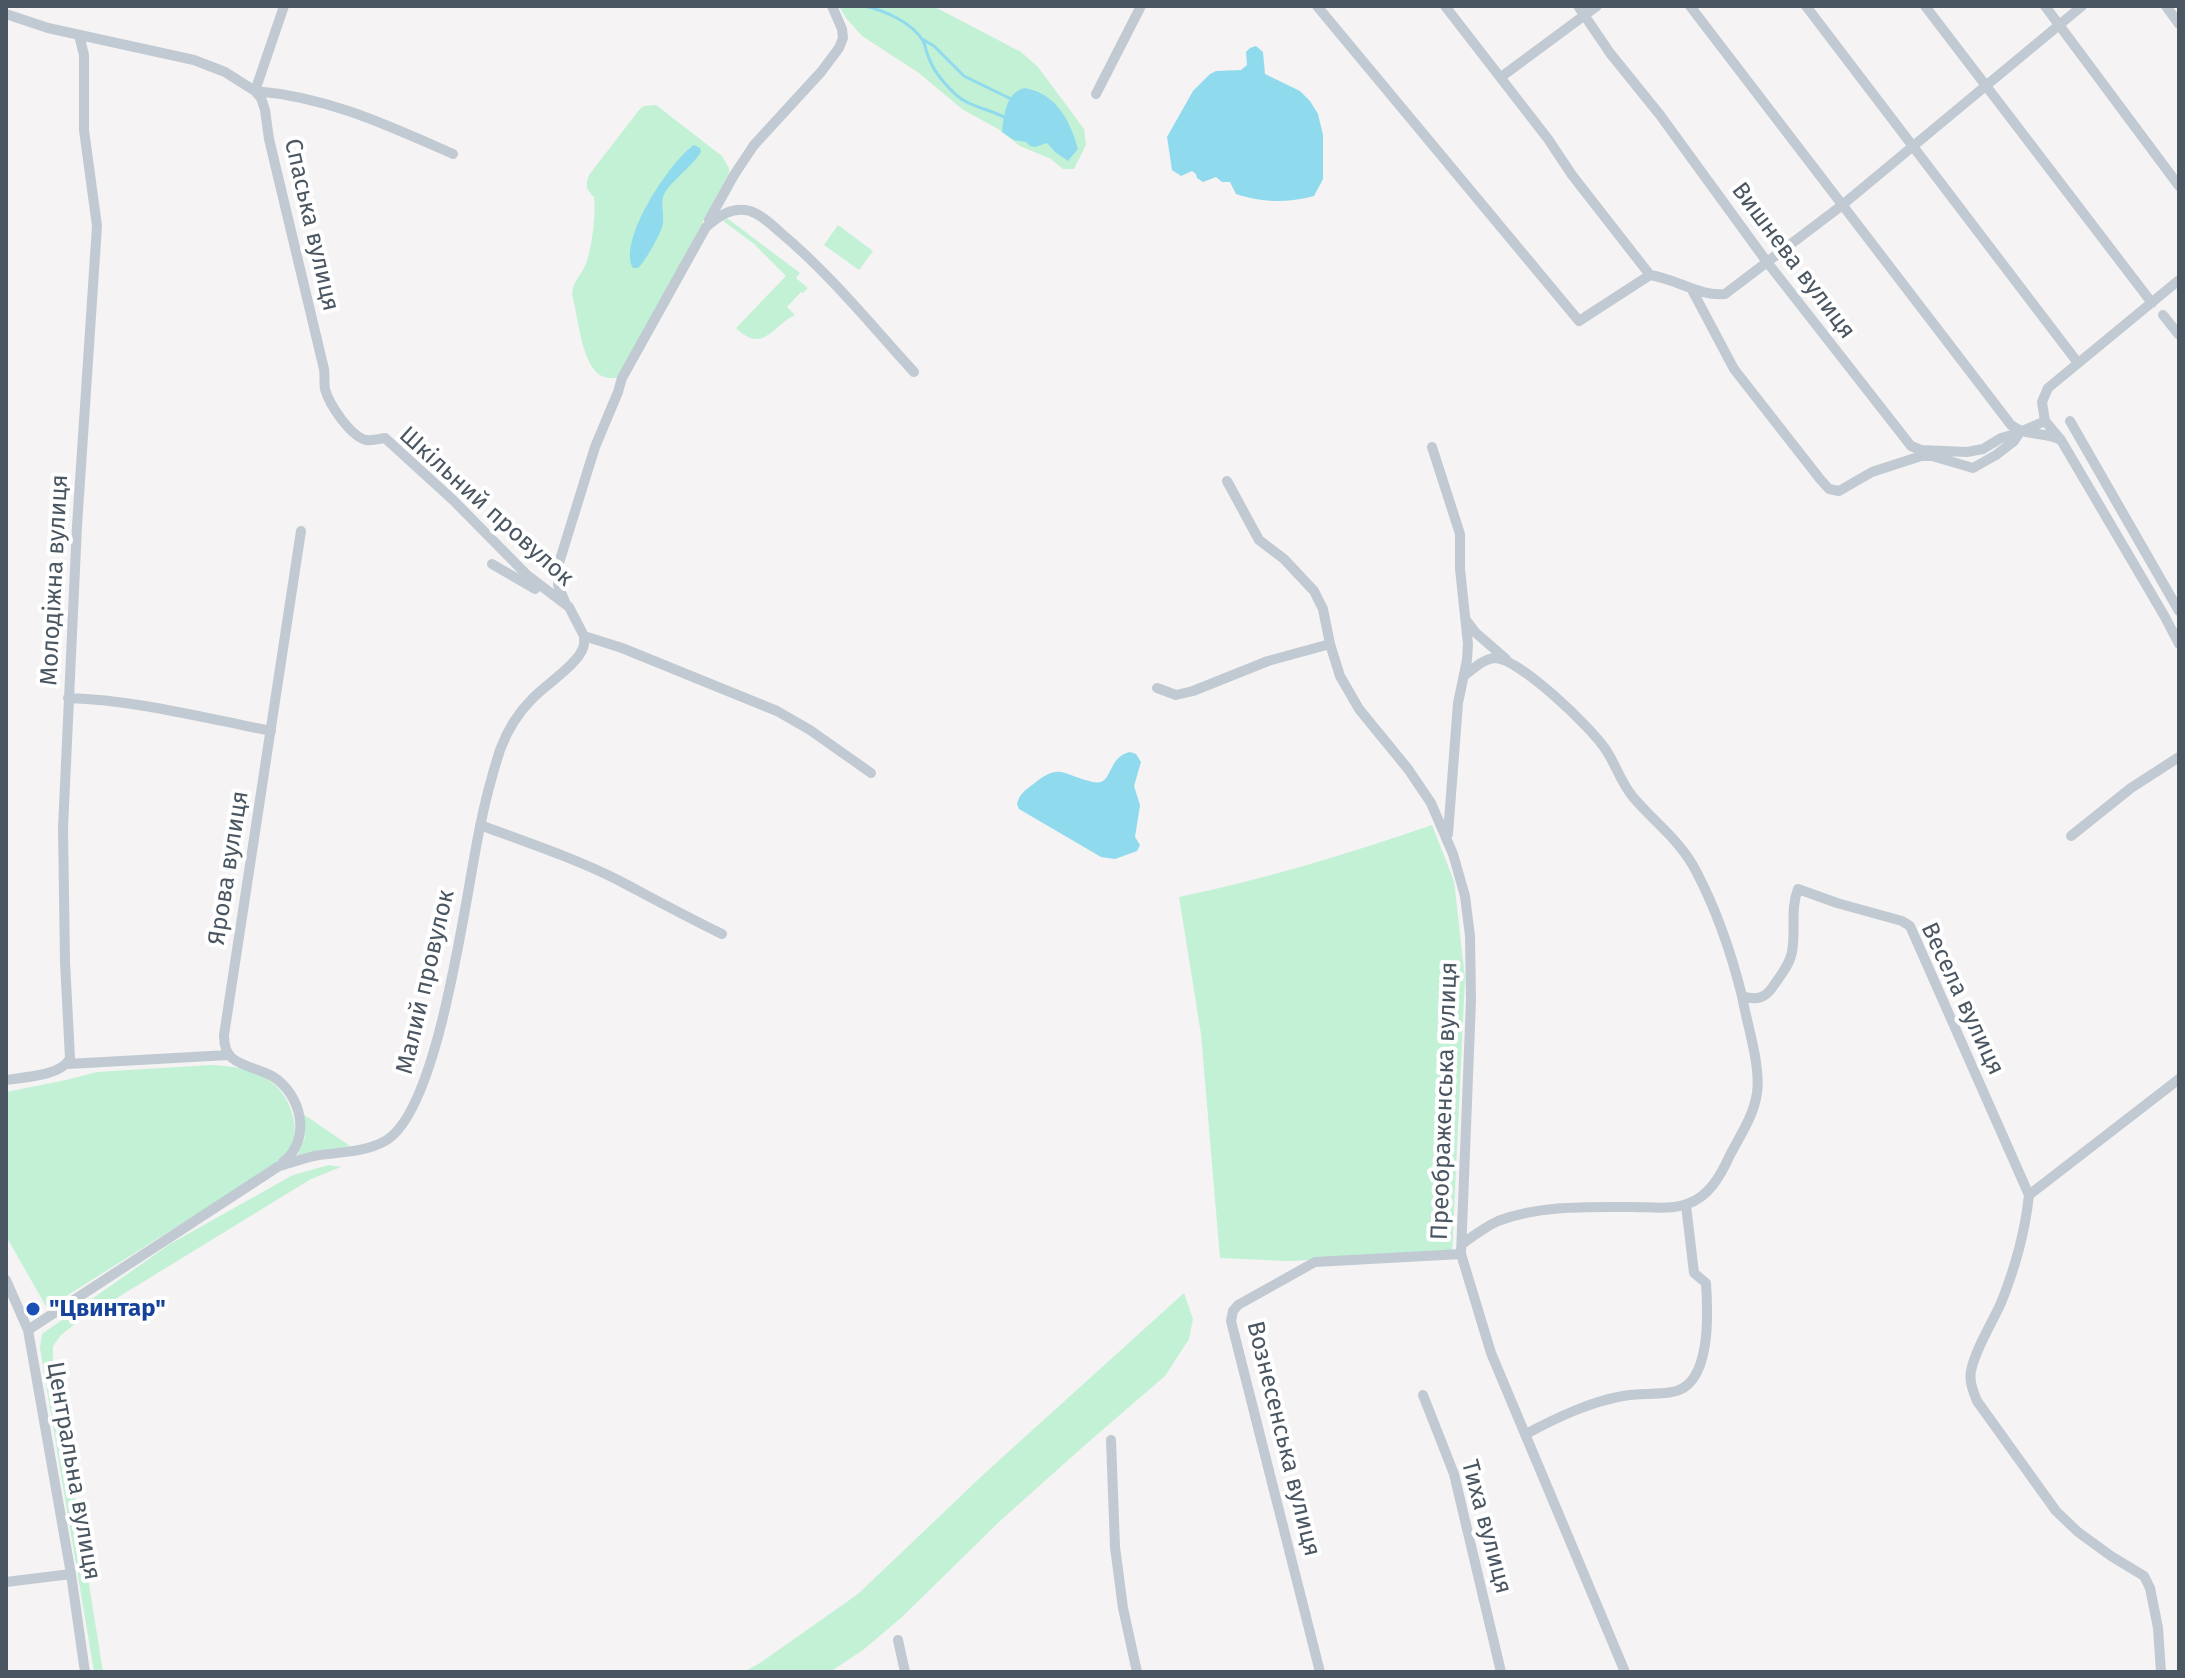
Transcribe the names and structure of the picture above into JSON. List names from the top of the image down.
{
  "streets": {
    "street": [
      "Спаська вулиця",
      "Вишнева вулиця",
      "Шкільний провулок",
      "Молодіжна вулиця",
      "Ярова вулиця",
      "Малий провулок",
      "Весела вулиця",
      "Преображенська вулиця",
      "Вознесенська вулиця",
      "Центральна вулиця",
      "Тиха вулиця"
    ]
  },
  "crossings": [
    ["Спаська вулиця", "Шкільний провулок"],
    ["Шкільний провулок", "Малий провулок"],
    ["Малий провулок", "Центральна вулиця"],
    ["Преображенська вулиця", "Вознесенська вулиця"]
  ],
  "places": ["\"Цвинтар\""]
}
